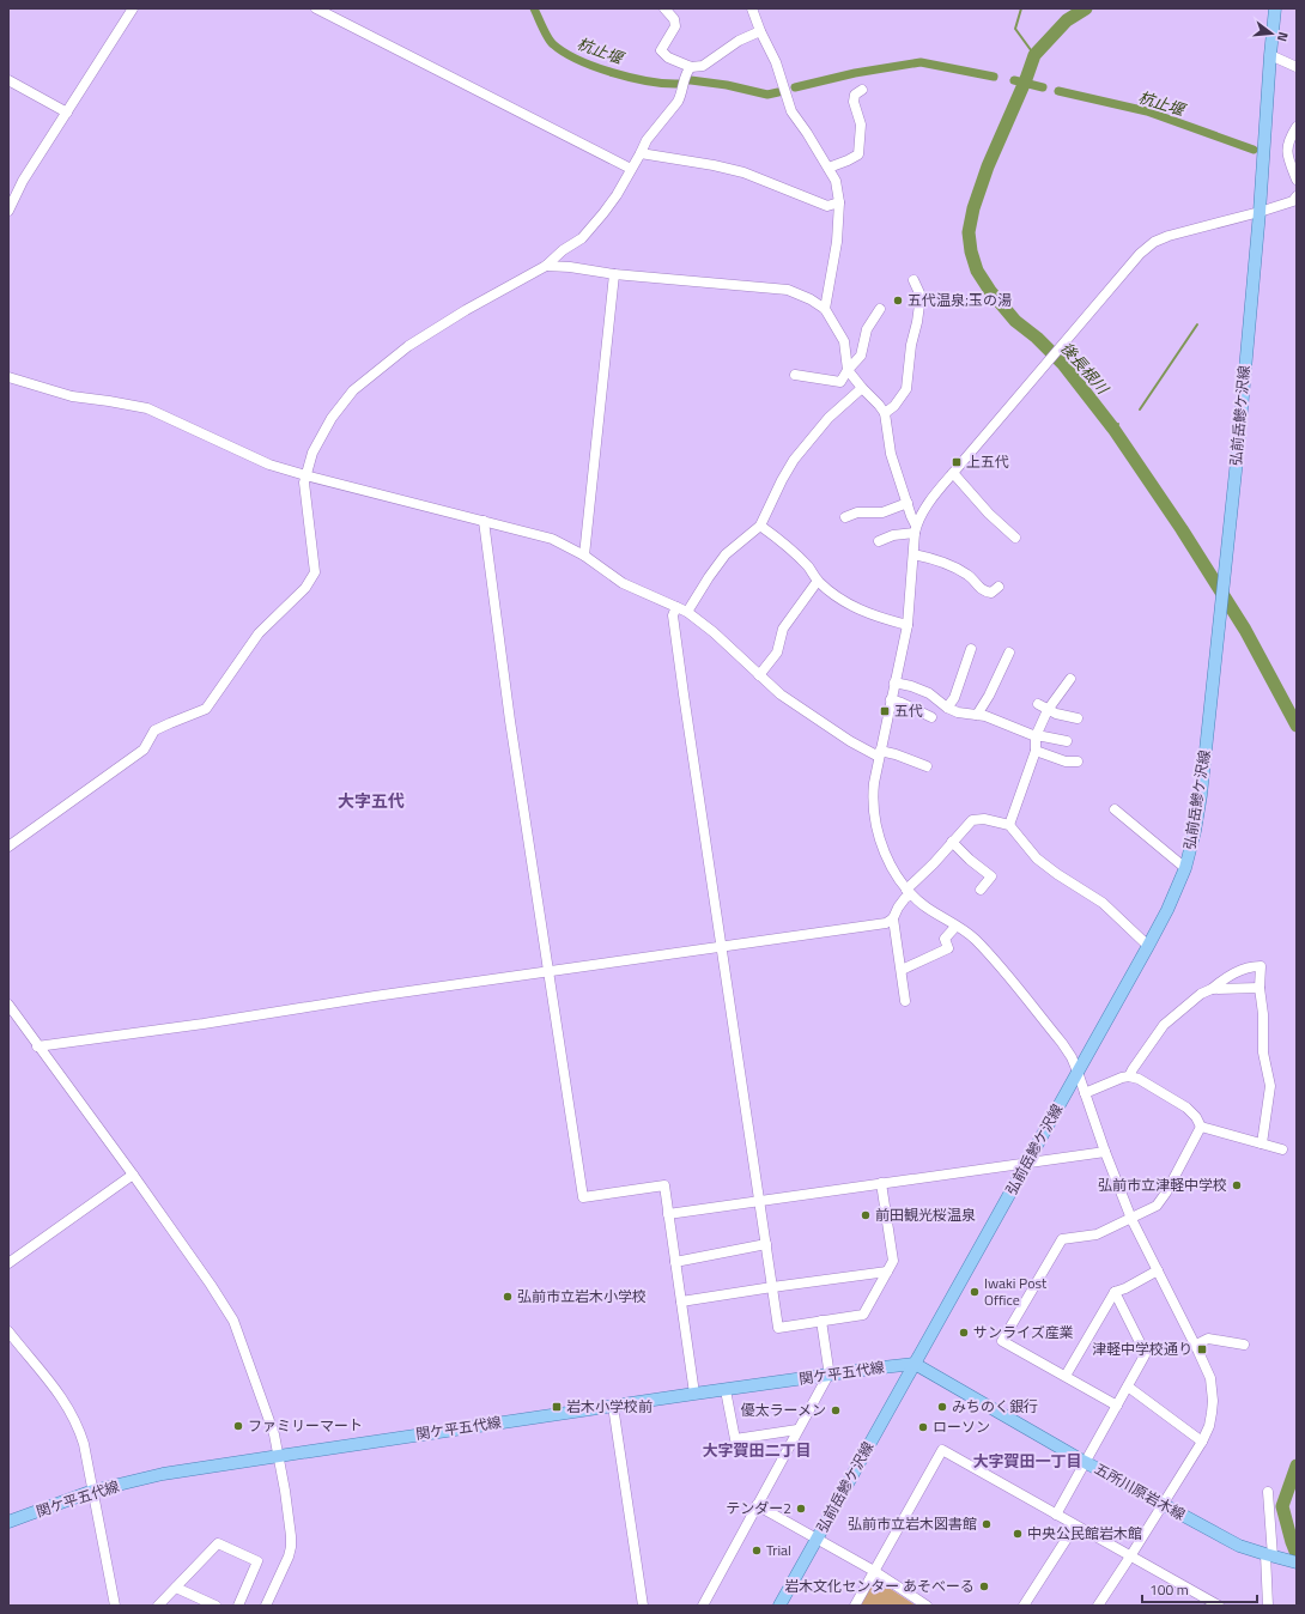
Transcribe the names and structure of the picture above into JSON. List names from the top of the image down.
{
  "streets": {
    "main road": ["弘前岳鰺ケ沢線", "関ケ平五代線", "五所川原岩木線"]
  },
  "crossings": [
    ["弘前岳鰺ケ沢線", "関ケ平五代線"],
    ["弘前岳鰺ケ沢線", "五所川原岩木線"],
    ["関ケ平五代線", "五所川原岩木線"]
  ],
  "districts": ["大字五代", "大字賀田二丁目", "大字賀田一丁目"],
  "water": ["杭止堰", "後長根川"],
  "places": {
    "other": [
      "五代温泉;玉の湯",
      "弘前市立津軽中学校",
      "前田観光桜温泉",
      "Iwaki Post Office",
      "弘前市立岩木小学校",
      "サンライズ産業",
      "みちのく銀行",
      "優太ラーメン",
      "ファミリーマート",
      "ローソン",
      "テンダー2",
      "弘前市立岩木図書館",
      "中央公民館岩木館",
      "Trial",
      "岩木文化センター あそべーる"
    ],
    "transit": [
      "上五代",
      "五代",
      "津軽中学校通り",
      "岩木小学校前"
    ]
  },
  "scale_bar": "100 m",
  "north": "right"
}
